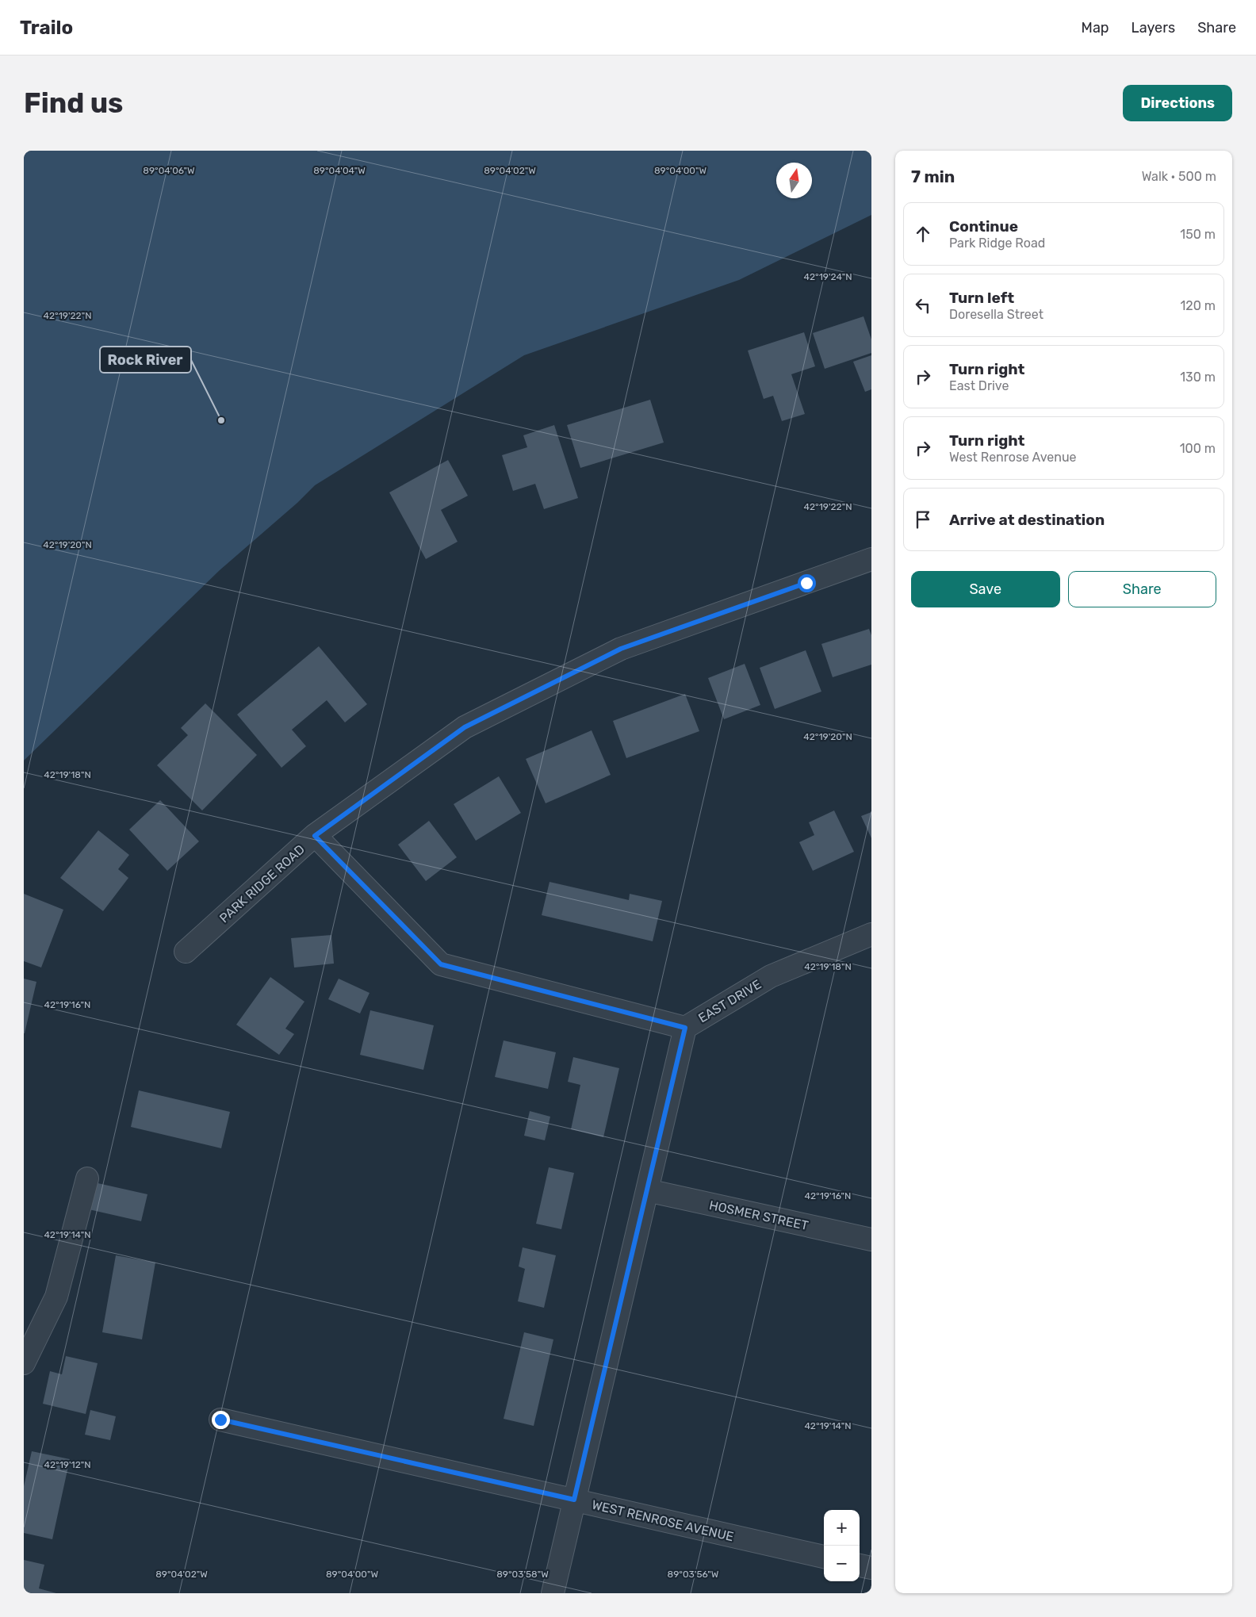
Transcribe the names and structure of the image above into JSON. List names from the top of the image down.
{
  "streets": {
    "street": [
      "PARK RIDGE ROAD",
      "EAST DRIVE",
      "HOSMER STREET",
      "WEST RENROSE AVENUE"
    ]
  },
  "crossings": [
    ["EAST DRIVE", "HOSMER STREET"],
    ["EAST DRIVE", "WEST RENROSE AVENUE"]
  ],
  "places": ["Rock River"],
  "north": "top",
  "page": {
    "header": "Trailo",
    "nav": ["Map", "Layers", "Share"],
    "buttons": [
      "Directions",
      ["Save", "Share"]
    ],
    "title": "Find us",
    "heading": ["7 min", "Walk · 500 m"],
    "list": [
      ["Continue", "Park Ridge Road", "150 m"],
      ["Turn left", "Doresella Street", "120 m"],
      ["Turn right", "East Drive", "130 m"],
      ["Turn right", "West Renrose Avenue", "100 m"],
      "Arrive at destination"
    ],
    "map_buttons": ["+", "−"]
  },
  "coordinates": [
    "89°04'06\"W",
    "89°04'04\"W",
    "89°04'02\"W",
    "89°04'00\"W",
    "42°19'24\"N",
    "42°19'22\"N",
    "42°19'20\"N",
    "42°19'18\"N",
    "42°19'16\"N",
    "42°19'14\"N",
    "42°19'12\"N",
    "89°03'58\"W",
    "89°03'56\"W"
  ]
}
